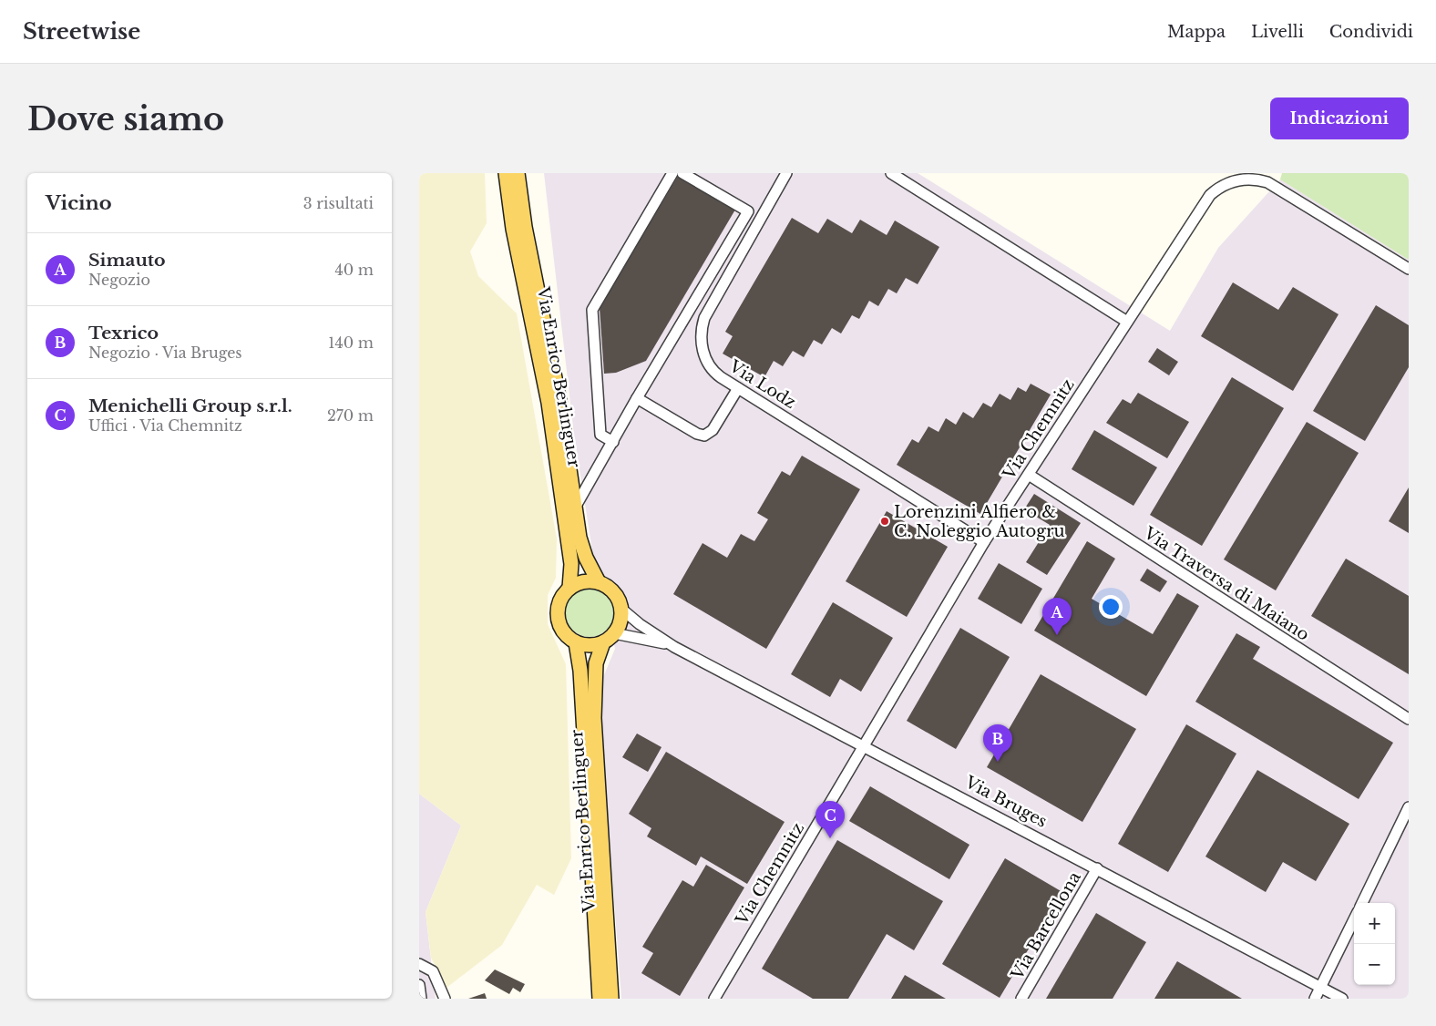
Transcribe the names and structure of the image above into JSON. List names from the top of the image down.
{
  "streets": {
    "main road": ["Via Enrico Berlinguer"],
    "street": [
      "Via Lodz",
      "Via Chemnitz",
      "Via Traversa di Maiano",
      "Via Bruges",
      "Via Barcellona"
    ]
  },
  "crossings": [
    ["Via Enrico Berlinguer", "Via Bruges"],
    ["Via Lodz", "Via Chemnitz"],
    ["Via Chemnitz", "Via Traversa di Maiano"],
    ["Via Chemnitz", "Via Bruges"],
    ["Via Bruges", "Via Barcellona"]
  ],
  "places": ["Lorenzini Alfiero & C. Noleggio Autogru"],
  "page": {
    "header": "Streetwise",
    "nav": ["Mappa", "Livelli", "Condividi"],
    "buttons": "Indicazioni",
    "title": "Dove siamo",
    "heading": ["Vicino", "3 risultati"],
    "list": [
      {
        "mark": "A",
        "name": "Simauto",
        "note": "Negozio",
        "value": "40 m"
      },
      {
        "mark": "B",
        "name": "Texrico",
        "note": "Negozio · Via Bruges",
        "value": "140 m"
      },
      {
        "mark": "C",
        "name": "Menichelli Group s.r.l.",
        "note": "Uffici · Via Chemnitz",
        "value": "270 m"
      }
    ],
    "pins": ["A", "B", "C"],
    "map_buttons": ["+", "−"]
  }
}
